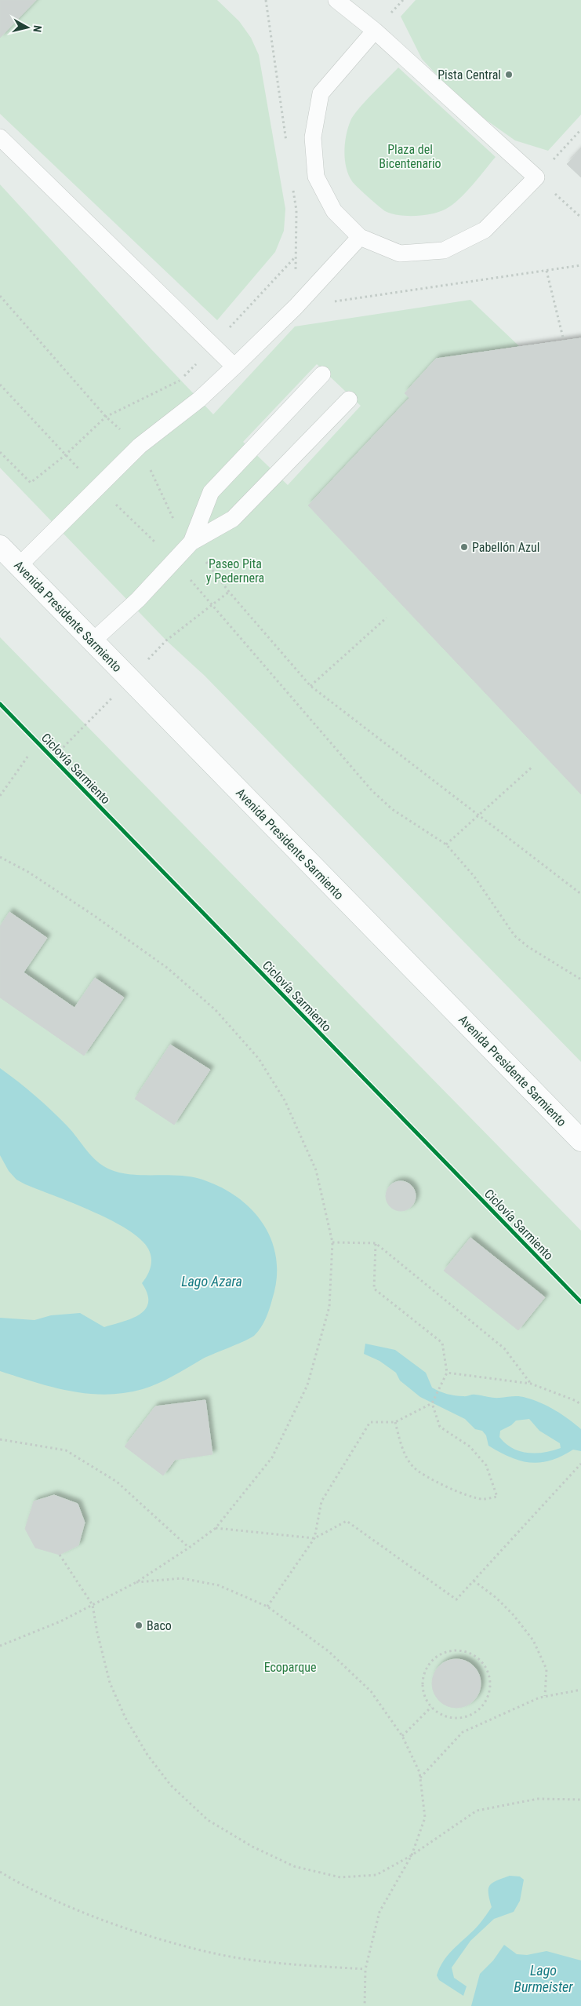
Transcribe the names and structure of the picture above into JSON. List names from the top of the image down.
{
  "streets": {
    "main road": ["Avenida Presidente Sarmiento"],
    "cycle path": ["Ciclovía Sarmiento"]
  },
  "water": ["Lago Azara", "Lago Burmeister"],
  "parks": ["Plaza del Bicentenario", "Paseo Pita y Pedernera", "Ecoparque"],
  "places": ["Pista Central", "Pabellón Azul", "Baco"],
  "north": "right"
}
